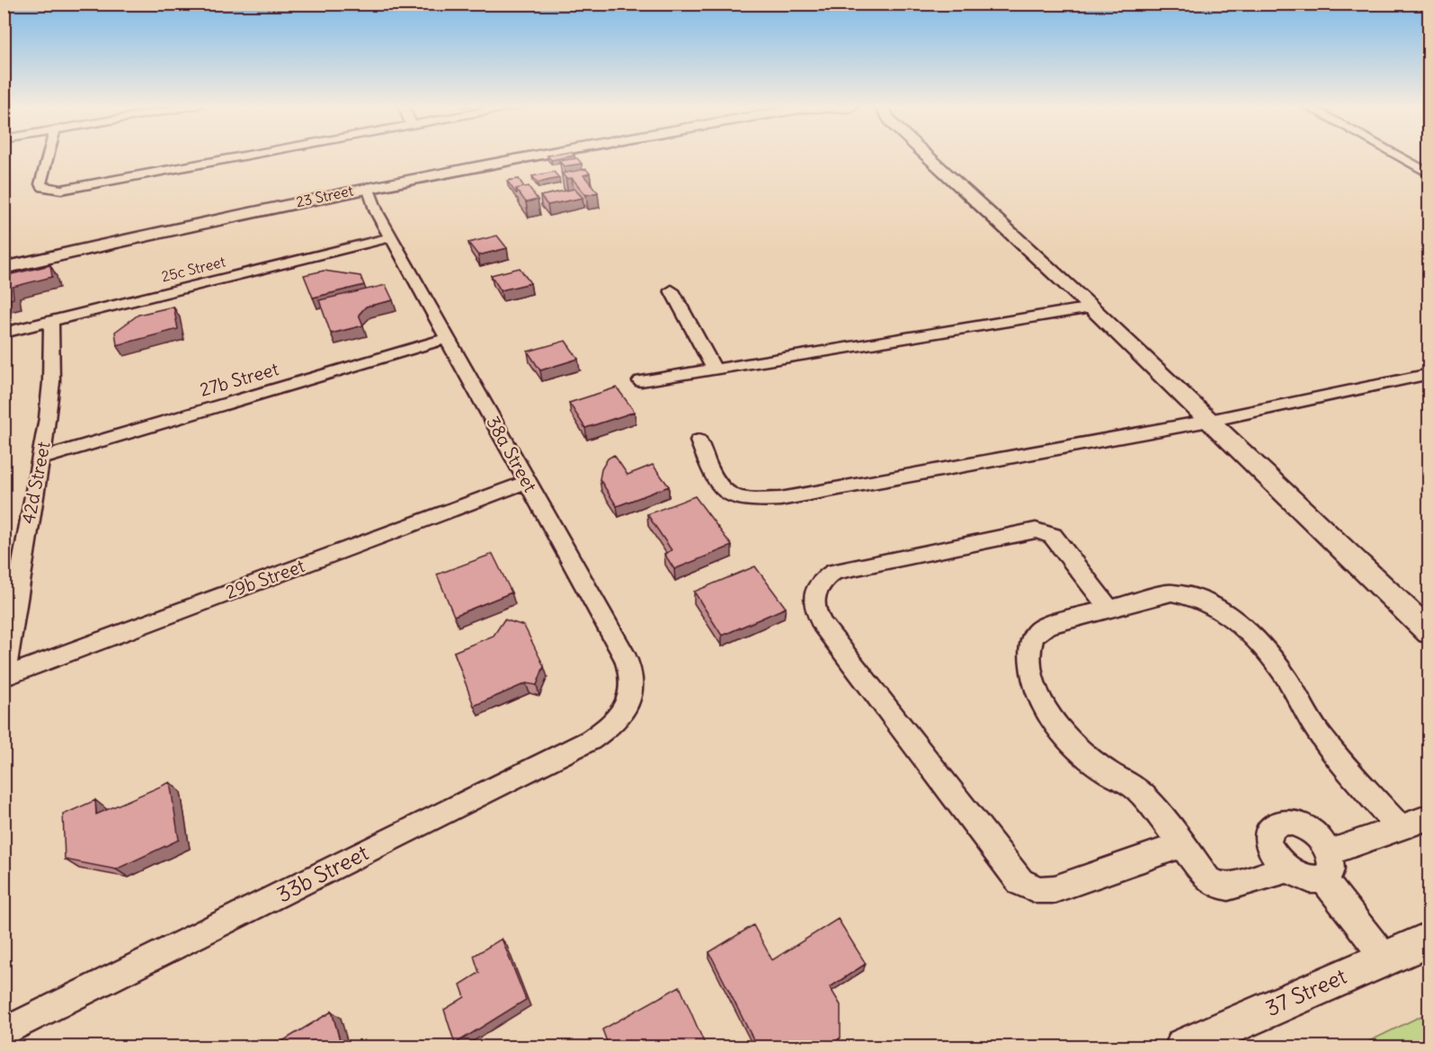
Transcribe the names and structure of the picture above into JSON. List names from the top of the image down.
{
  "streets": {
    "street": [
      "23 Street",
      "25c Street",
      "27b Street",
      "38a Street",
      "42d Street",
      "29b Street",
      "33b Street",
      "37 Street"
    ]
  },
  "crossings": [
    ["23 Street", "38a Street"],
    ["25c Street", "38a Street"],
    ["25c Street", "42d Street"],
    ["27b Street", "38a Street"],
    ["27b Street", "42d Street"],
    ["38a Street", "29b Street"],
    ["38a Street", "33b Street"],
    ["42d Street", "29b Street"]
  ]
}
